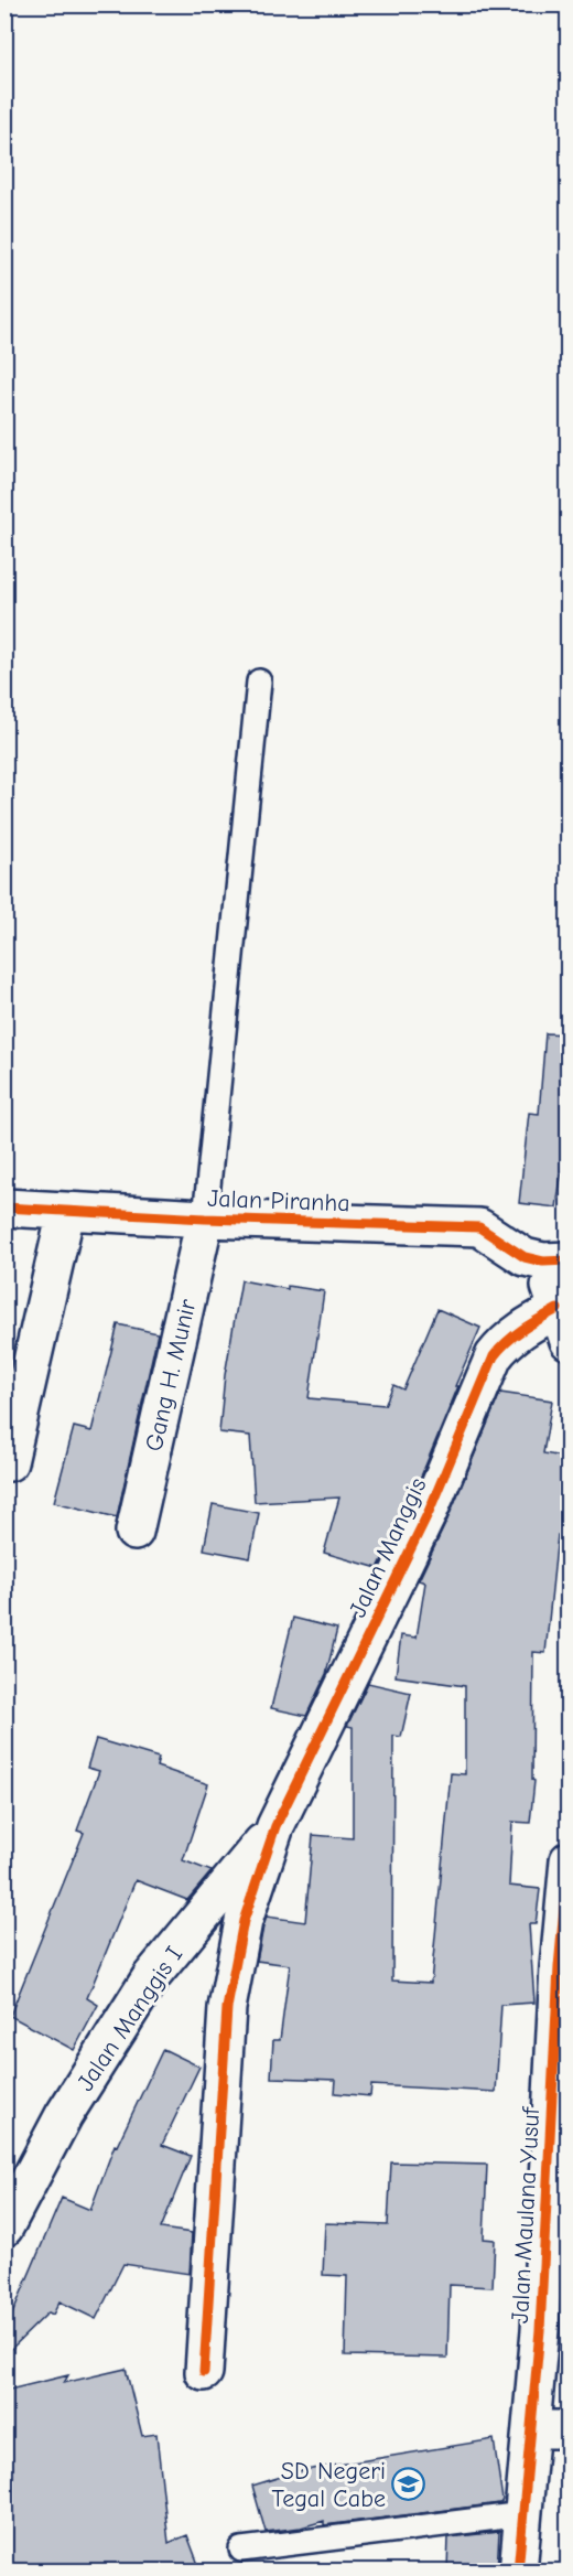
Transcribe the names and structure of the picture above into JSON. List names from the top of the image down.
{
  "streets": {
    "street": [
      "Jalan Piranha",
      "Gang H. Munir",
      "Jalan Manggis",
      "Jalan Manggis I",
      "Jalan Maulana Yusuf"
    ]
  },
  "crossings": [
    ["Jalan Piranha", "Gang H. Munir"],
    ["Jalan Manggis", "Jalan Manggis I"]
  ],
  "places": {
    "school or university": ["SD Negeri Tegal Cabe"]
  }
}
